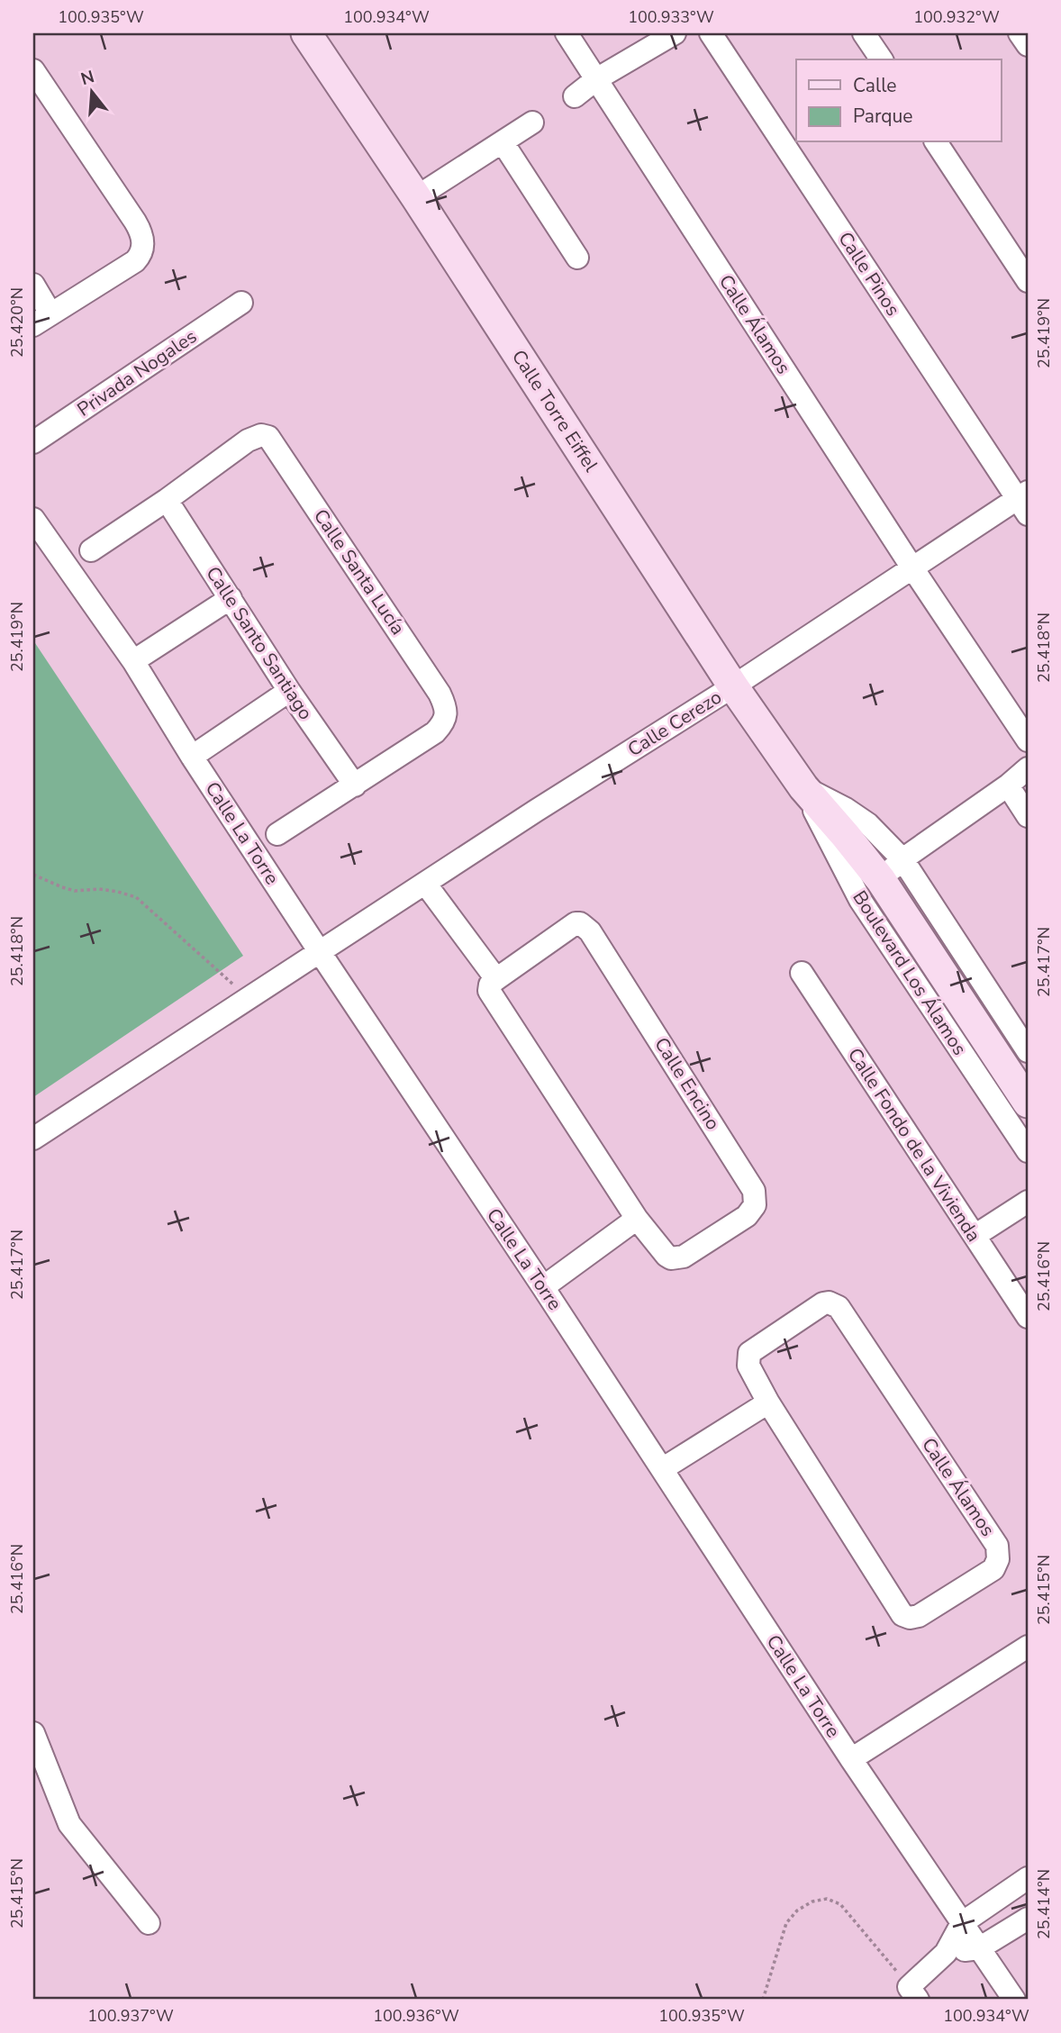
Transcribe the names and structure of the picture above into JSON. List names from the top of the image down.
{
  "streets": {
    "street": [
      "Calle Pinos",
      "Calle Álamos",
      "Privada Nogales",
      "Calle Torre Eiffel",
      "Calle Santa Lucía",
      "Calle Santo Santiago",
      "Calle Cerezo",
      "Calle La Torre",
      "Boulevard Los Álamos",
      "Calle Encino",
      "Calle Fondo de la Vivienda"
    ]
  },
  "crossings": [
    ["Calle Pinos", "Calle Cerezo"],
    ["Calle Álamos", "Calle Cerezo"],
    ["Calle Torre Eiffel", "Calle Cerezo"],
    ["Calle Torre Eiffel", "Boulevard Los Álamos"],
    ["Calle Santa Lucía", "Calle Santo Santiago"],
    ["Calle Cerezo", "Calle La Torre"]
  ],
  "legend": ["Calle", "Parque"],
  "north": "top",
  "coordinates": [
    "100.935°W",
    "100.934°W",
    "100.933°W",
    "100.932°W",
    "25.420°N",
    "25.419°N",
    "25.418°N",
    "25.417°N",
    "25.416°N",
    "25.415°N",
    "25.414°N",
    "100.937°W",
    "100.936°W"
  ]
}
